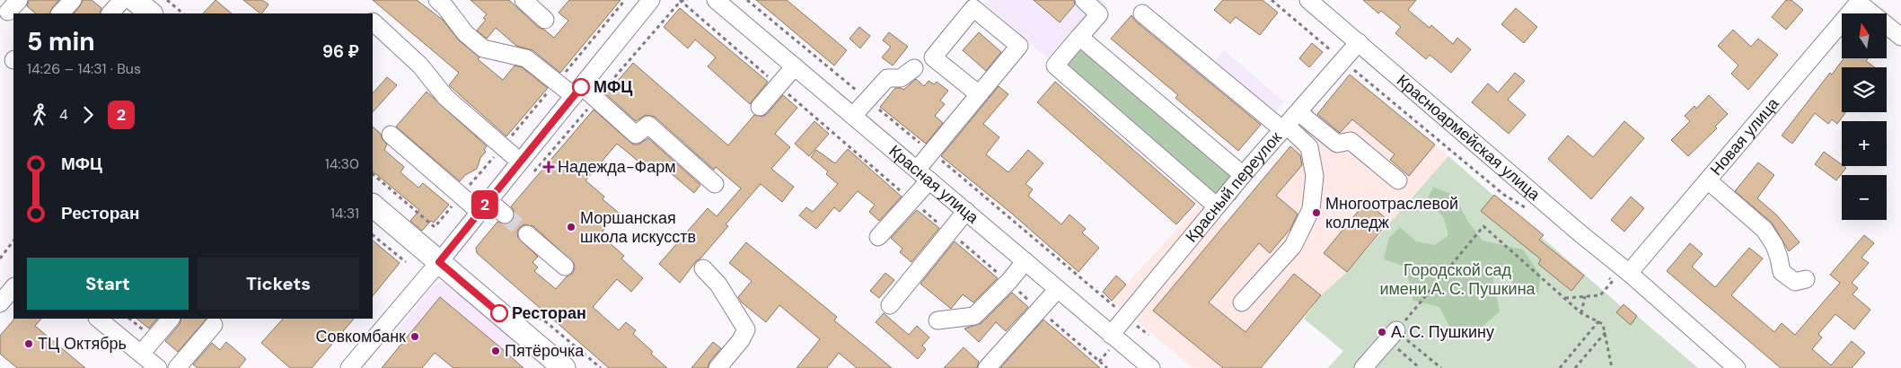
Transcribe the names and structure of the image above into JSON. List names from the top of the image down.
{
  "streets": {
    "street": [
      "Красноармейская улица",
      "Новая улица",
      "Красная улица",
      "Красный переулок"
    ]
  },
  "crossings": [
    ["Красноармейская улица", "Новая улица"],
    ["Красноармейская улица", "Красный переулок"],
    ["Красная улица", "Красный переулок"]
  ],
  "parks": ["Городской сад имени А. С. Пушкина"],
  "places": {
    "other": [
      "МФЦ",
      "Многоотраслевой колледж",
      "Моршанская школа искусств",
      "Ресторан",
      "А. С. Пушкину",
      "Совкомбанк",
      "ТЦ Октябрь",
      "Пятёрочка"
    ],
    "health": ["Надежда-Фарм"]
  },
  "lines": ["bus line 2"],
  "north": "top",
  "page": {
    "on_map": "2",
    "map_buttons": ["+", "−"],
    "heading": ["5 min", "14:26 – 14:31 · Bus", "96 ₽"],
    "legs": ["4", "2"],
    "list": [
      {
        "name": "МФЦ",
        "value": "14:30"
      },
      {
        "name": "Ресторан",
        "value": "14:31"
      }
    ],
    "buttons": ["Start", "Tickets"]
  }
}
